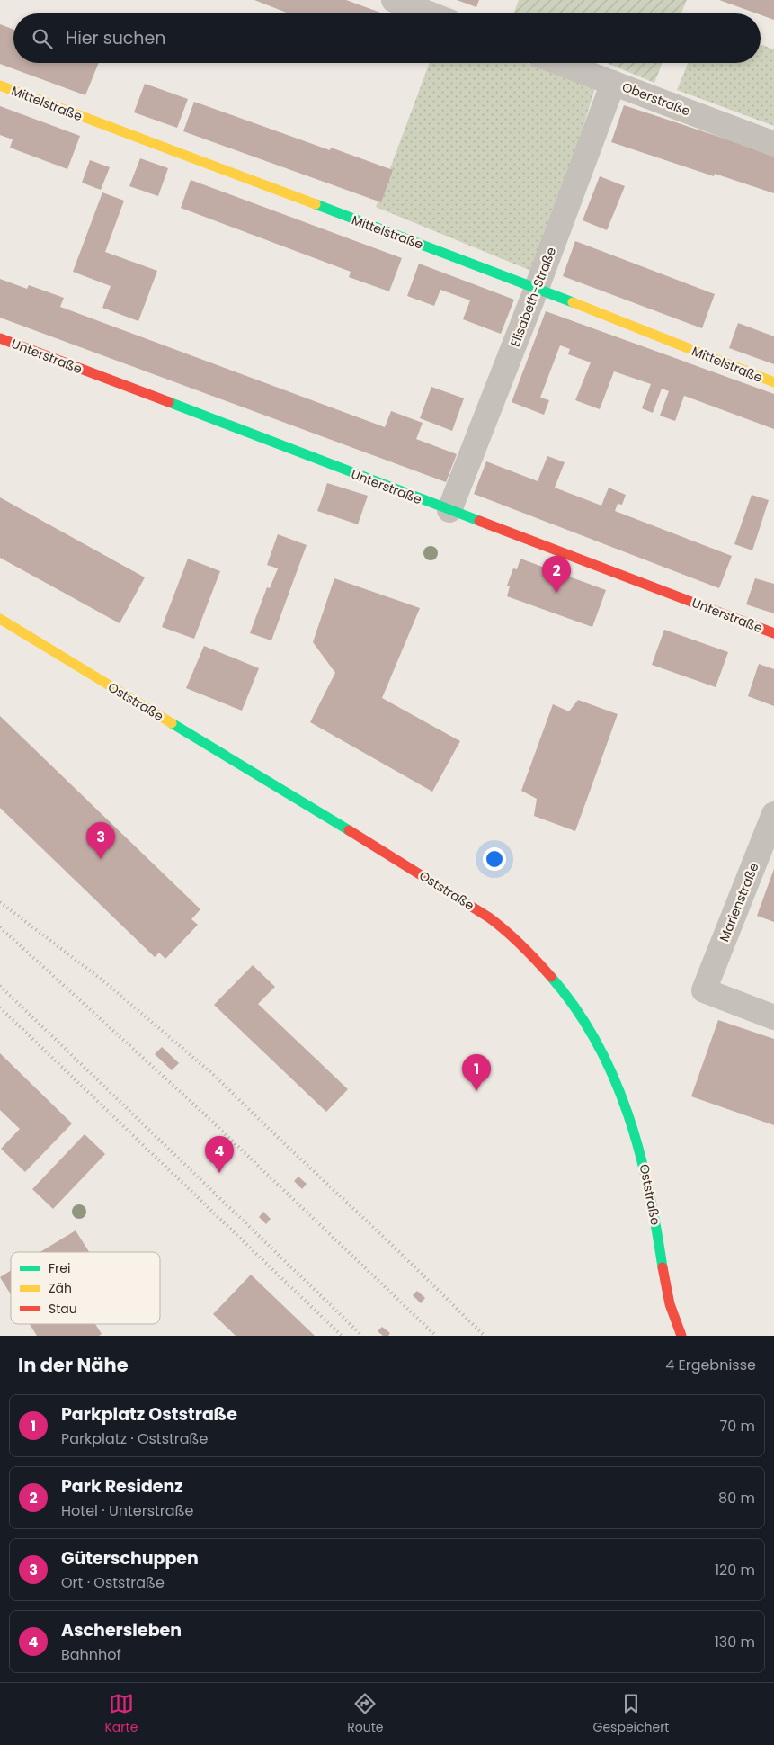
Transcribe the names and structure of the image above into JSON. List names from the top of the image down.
{
  "streets": {
    "street": [
      "Oberstraße",
      "Mittelstraße",
      "Elisabeth-Straße",
      "Unterstraße",
      "Oststraße",
      "Marienstraße"
    ]
  },
  "crossings": [
    ["Oberstraße", "Elisabeth-Straße"],
    ["Mittelstraße", "Elisabeth-Straße"],
    ["Elisabeth-Straße", "Unterstraße"]
  ],
  "legend": ["Frei", "Zäh", "Stau"],
  "page": {
    "search": "Hier suchen",
    "pins": [
      "2",
      "3",
      "1",
      "4"
    ],
    "heading": ["In der Nähe", "4 Ergebnisse"],
    "list": [
      {
        "mark": "1",
        "name": "Parkplatz Oststraße",
        "note": "Parkplatz · Oststraße",
        "value": "70 m"
      },
      {
        "mark": "2",
        "name": "Park Residenz",
        "note": "Hotel · Unterstraße",
        "value": "80 m"
      },
      {
        "mark": "3",
        "name": "Güterschuppen",
        "note": "Ort · Oststraße",
        "value": "120 m"
      },
      {
        "mark": "4",
        "name": "Aschersleben",
        "note": "Bahnhof",
        "value": "130 m"
      }
    ],
    "nav": ["Karte", "Route", "Gespeichert"]
  }
}
